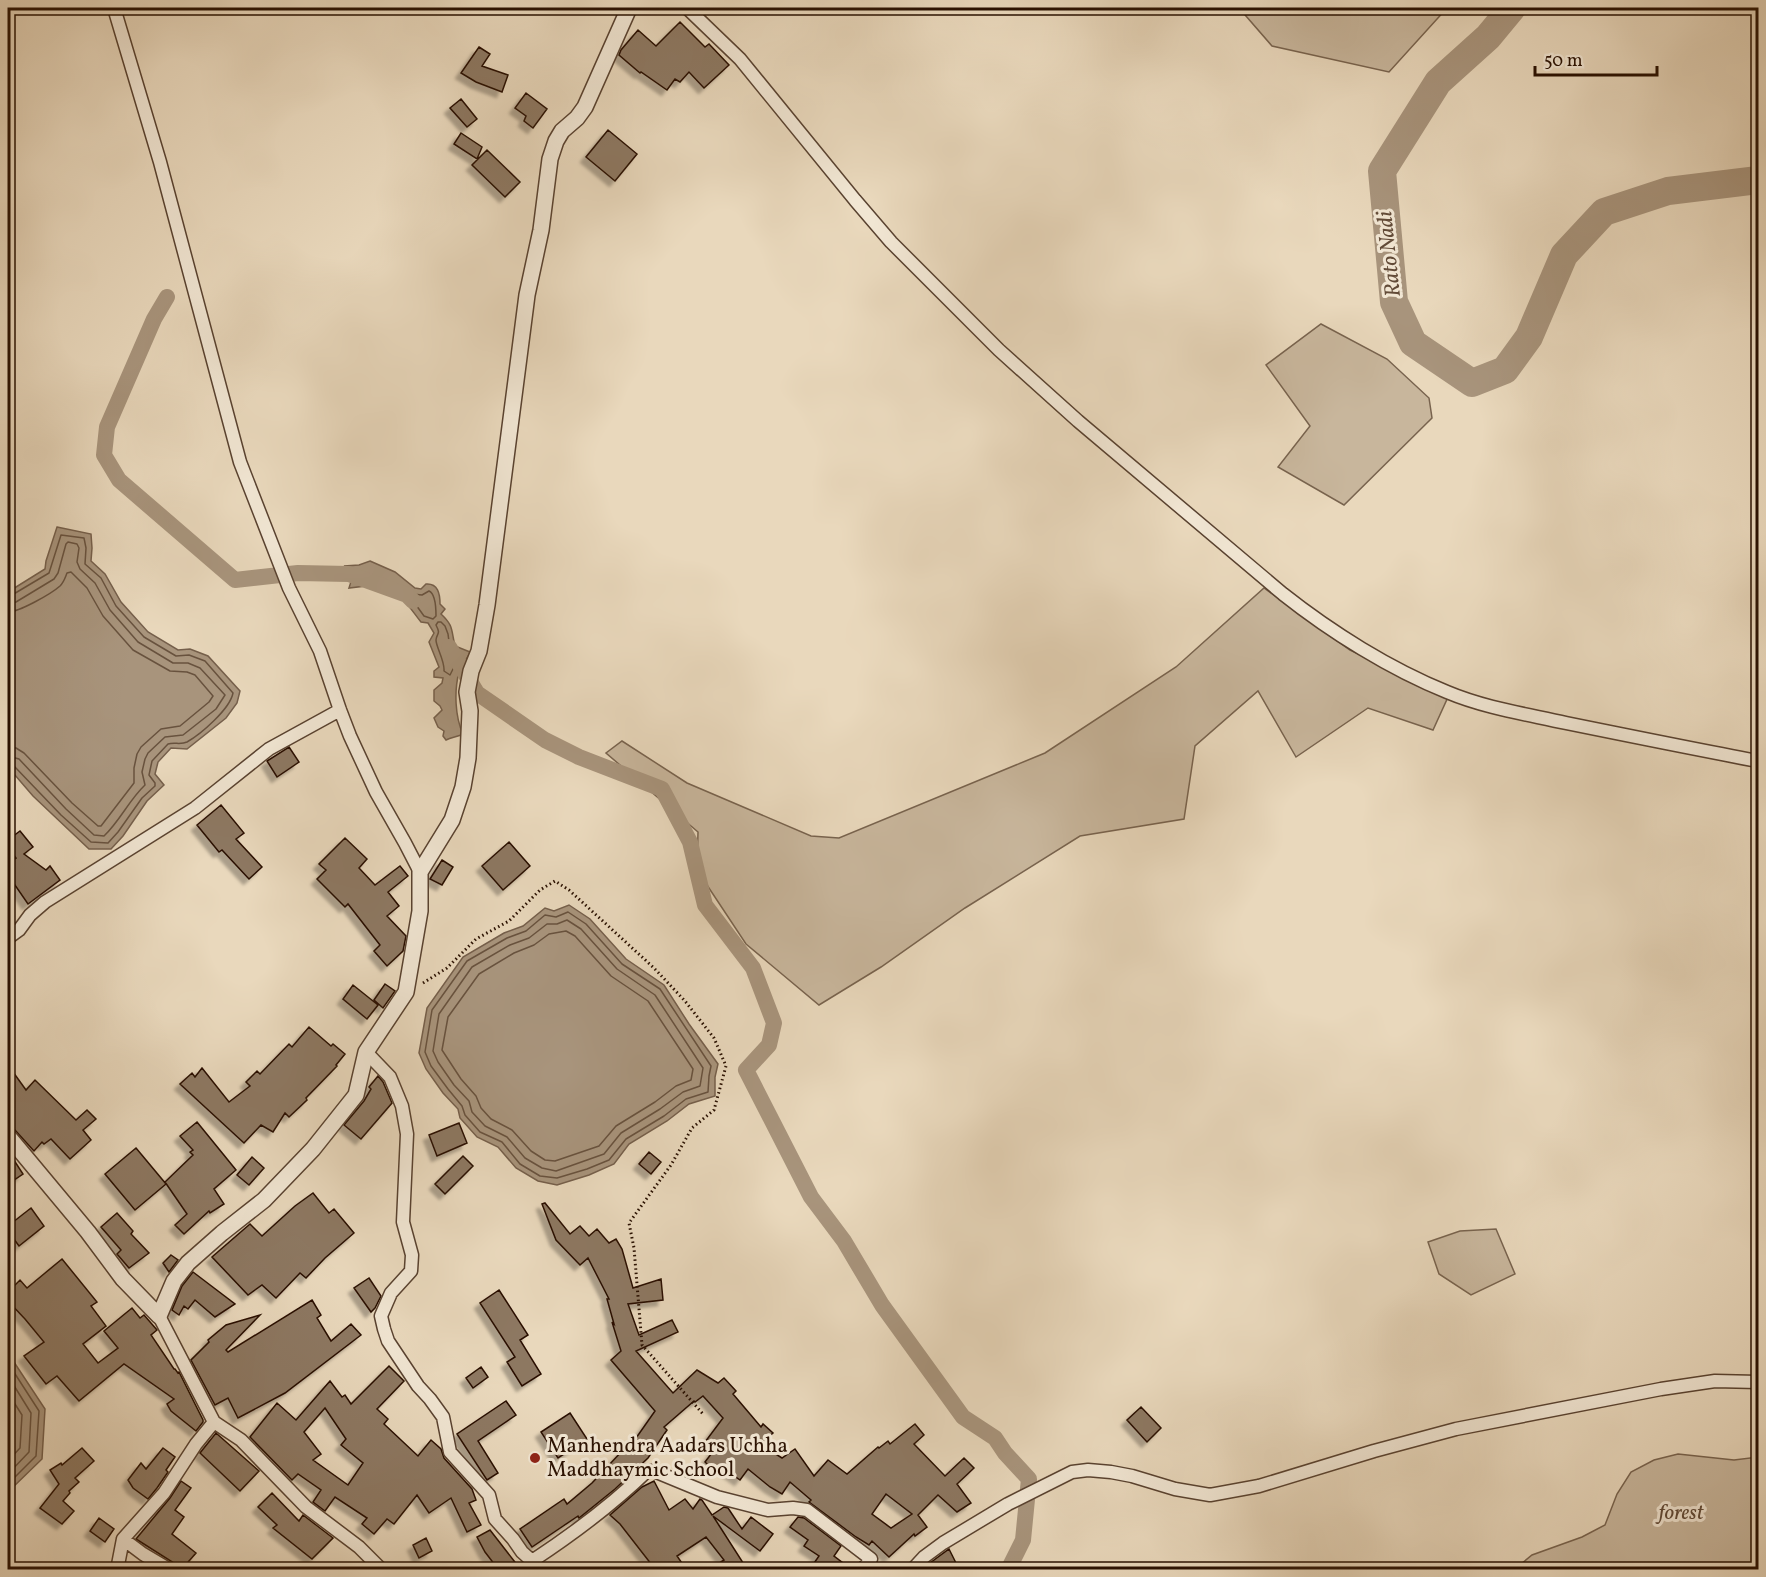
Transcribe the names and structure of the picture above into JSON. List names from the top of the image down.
{
  "water": ["Rato Nadi"],
  "parks": ["forest"],
  "places": ["Manhendra Aadars Uchha Maddhaymic School"],
  "scale_bar": "50 m"
}
